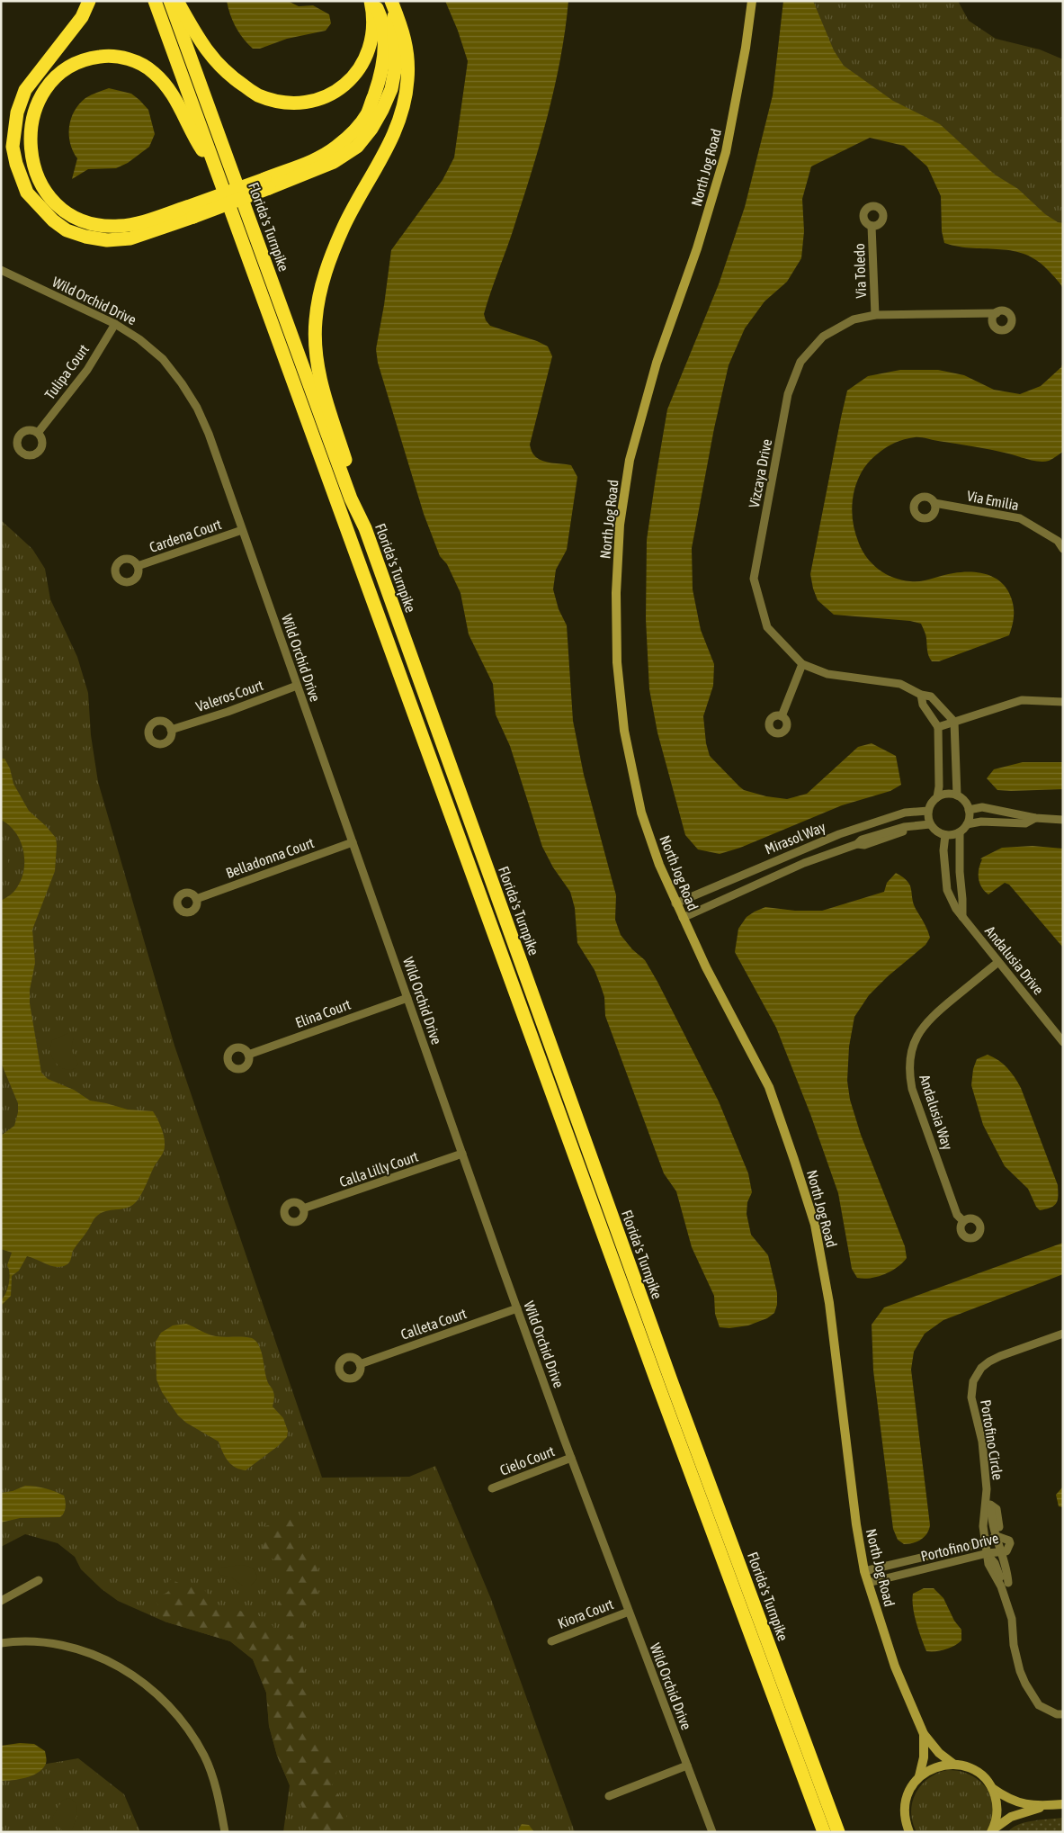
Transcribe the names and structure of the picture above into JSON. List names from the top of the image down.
{
  "streets": {
    "highway": ["Florida's Turnpike"],
    "street": [
      "North Jog Road",
      "Via Toledo",
      "Wild Orchid Drive",
      "Tulipa Court",
      "Vizcaya Drive",
      "Via Emilia",
      "Cardena Court",
      "Valeros Court",
      "Mirasol Way",
      "Belladonna Court",
      "Andalusia Drive",
      "Elina Court",
      "Andalusia Way",
      "Calla Lilly Court",
      "Calleta Court",
      "Portofino Circle",
      "Cielo Court",
      "Portofino Drive",
      "Kiora Court"
    ]
  },
  "crossings": [
    ["North Jog Road", "Mirasol Way"],
    ["North Jog Road", "Portofino Drive"],
    ["Via Toledo", "Vizcaya Drive"],
    ["Wild Orchid Drive", "Tulipa Court"],
    ["Wild Orchid Drive", "Cardena Court"],
    ["Wild Orchid Drive", "Valeros Court"],
    ["Wild Orchid Drive", "Belladonna Court"],
    ["Wild Orchid Drive", "Elina Court"],
    ["Wild Orchid Drive", "Calla Lilly Court"],
    ["Wild Orchid Drive", "Calleta Court"],
    ["Wild Orchid Drive", "Cielo Court"],
    ["Wild Orchid Drive", "Kiora Court"],
    ["Mirasol Way", "Andalusia Drive"],
    ["Andalusia Drive", "Andalusia Way"],
    ["Portofino Circle", "Portofino Drive"]
  ]
}
